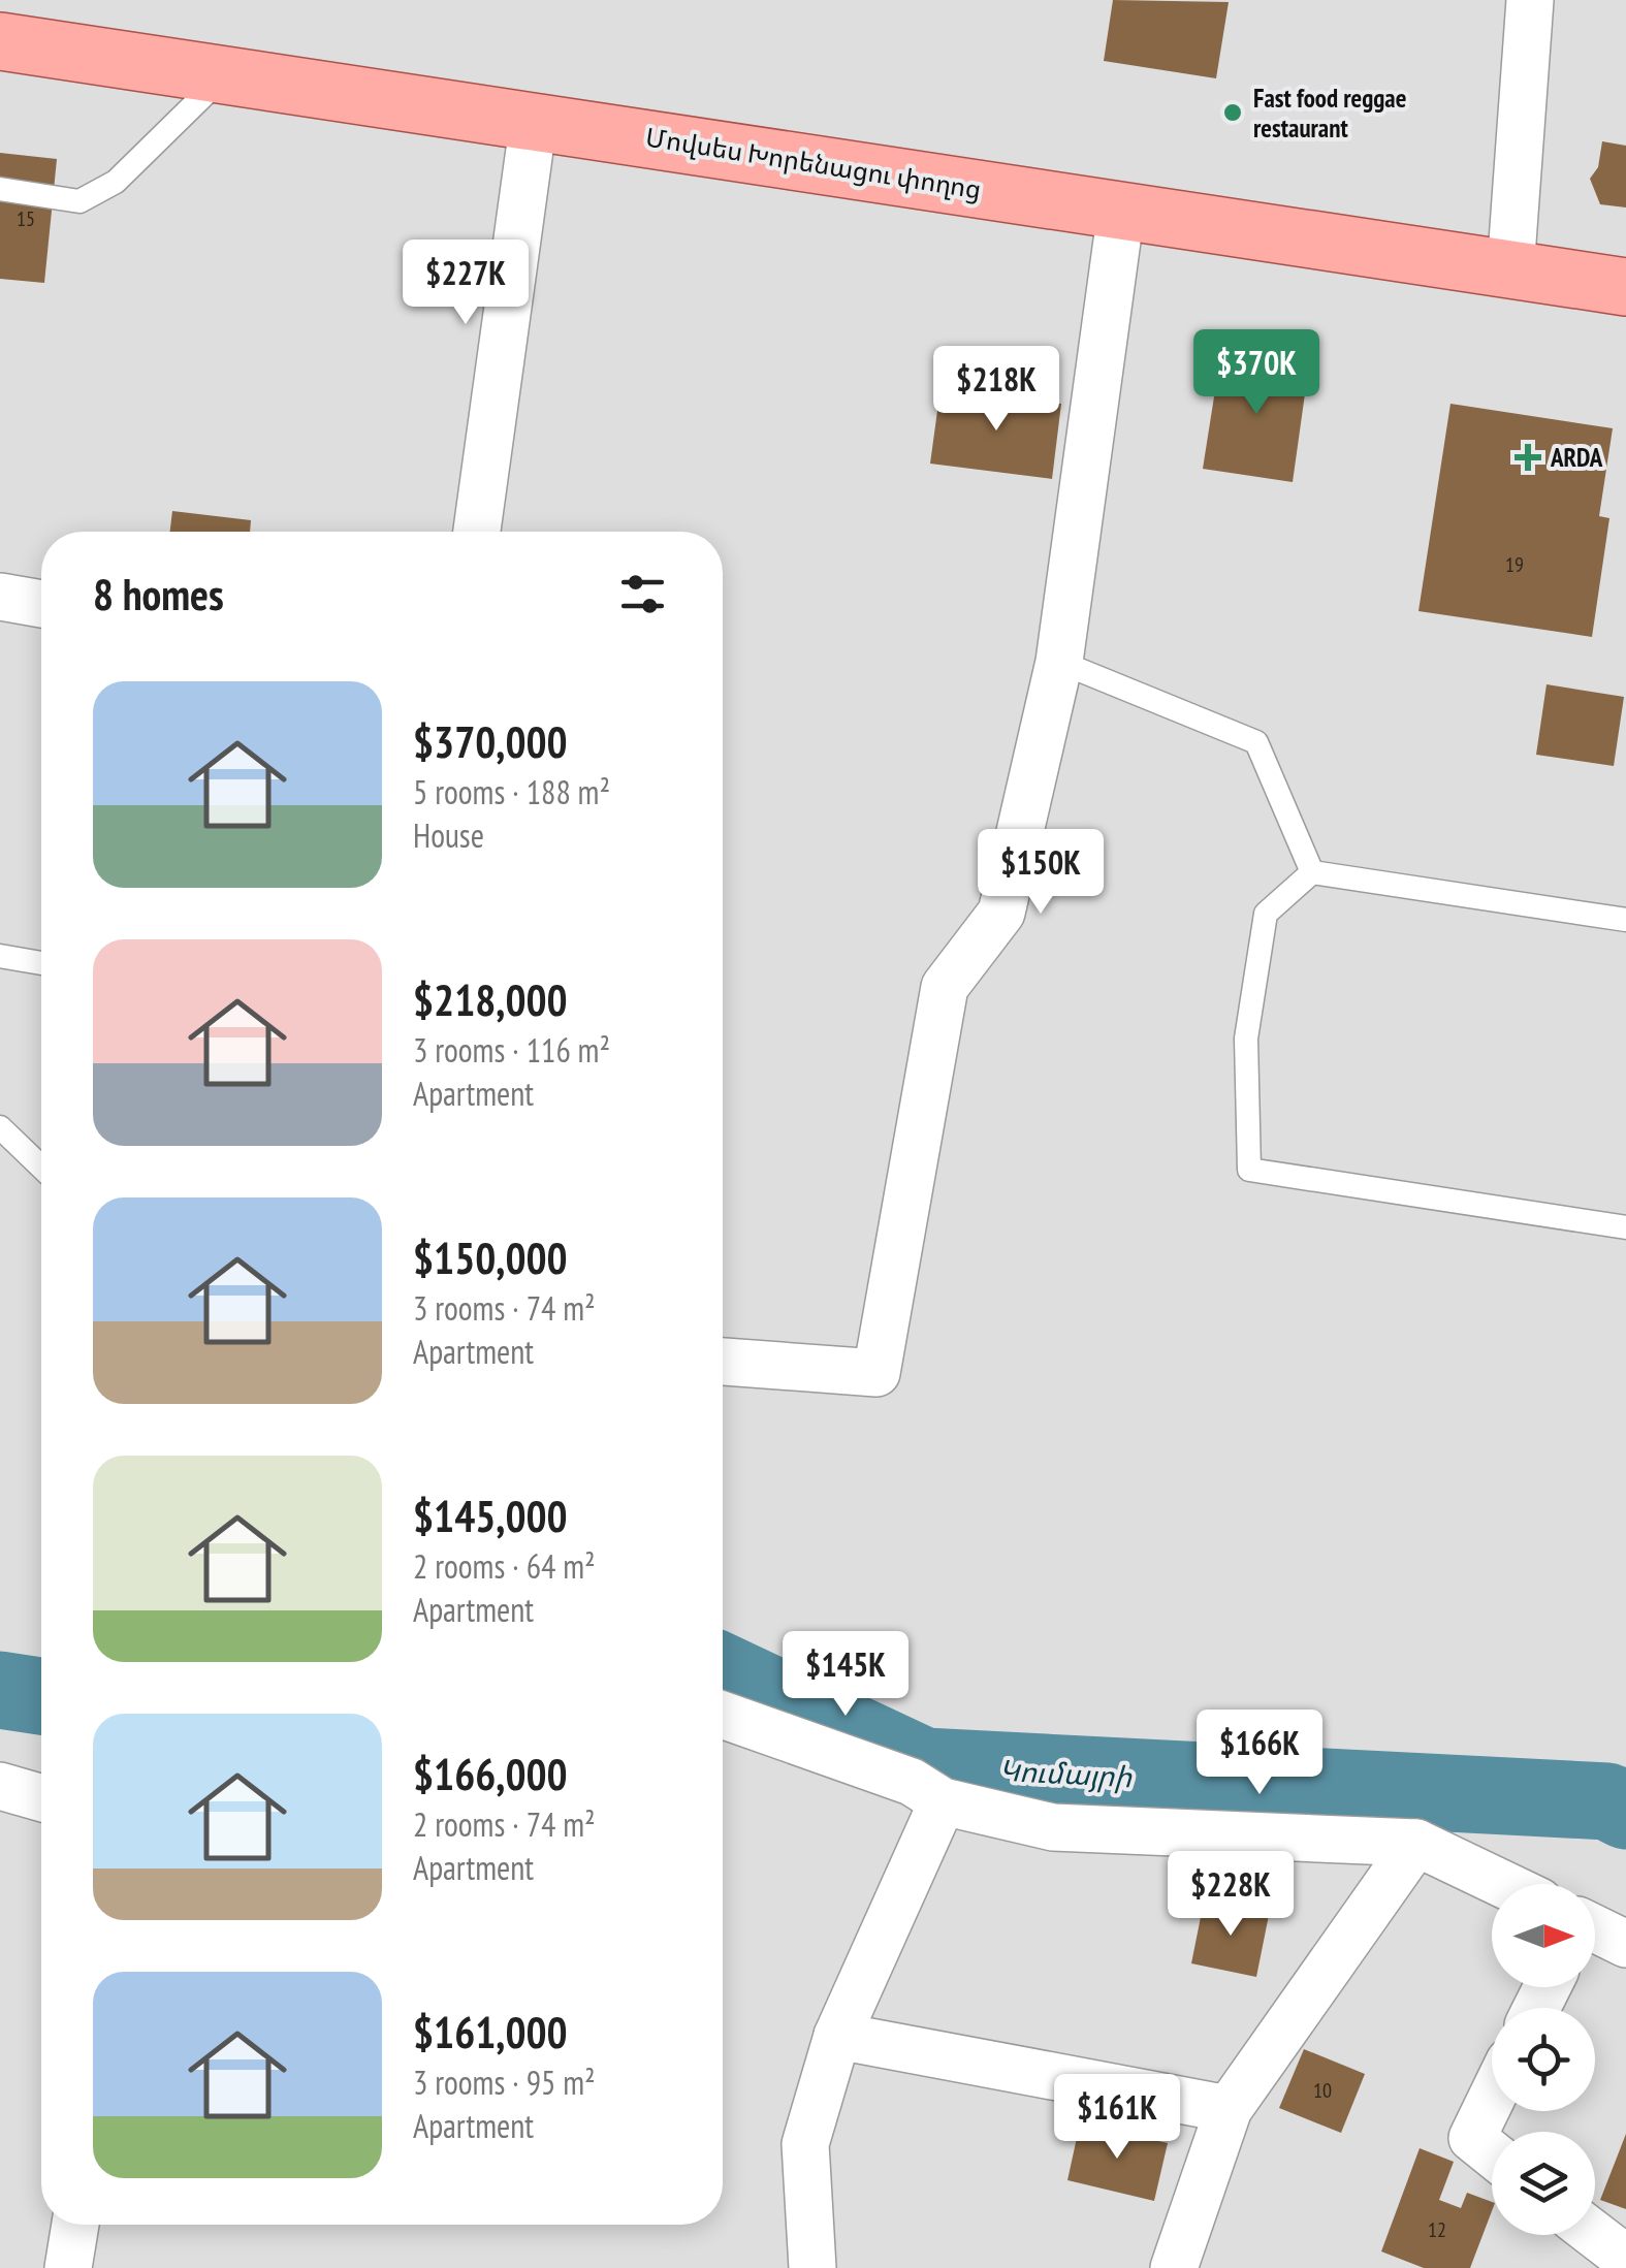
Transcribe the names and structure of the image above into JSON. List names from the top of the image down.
{
  "streets": {
    "main road": ["Մովսես Խորենացու փողոց"]
  },
  "water": ["Կումայրի"],
  "places": {
    "other": ["Fast food reggae restaurant"],
    "health": ["ARDA"]
  },
  "house_numbers": [
    "15",
    "19",
    "10",
    "12"
  ],
  "north": "right",
  "page": {
    "price": [
      "$227K",
      "$370K",
      "$218K",
      "$150K",
      "$145K",
      "$166K",
      "$228K",
      "$161K"
    ],
    "heading": "8 homes",
    "list": [
      {
        "name": "$370,000",
        "note": "5 rooms · 188 m² · House"
      },
      {
        "name": "$218,000",
        "note": "3 rooms · 116 m² · Apartment"
      },
      {
        "name": "$150,000",
        "note": "3 rooms · 74 m² · Apartment"
      },
      {
        "name": "$145,000",
        "note": "2 rooms · 64 m² · Apartment"
      },
      {
        "name": "$166,000",
        "note": "2 rooms · 74 m² · Apartment"
      },
      {
        "name": "$161,000",
        "note": "3 rooms · 95 m² · Apartment"
      }
    ]
  }
}
